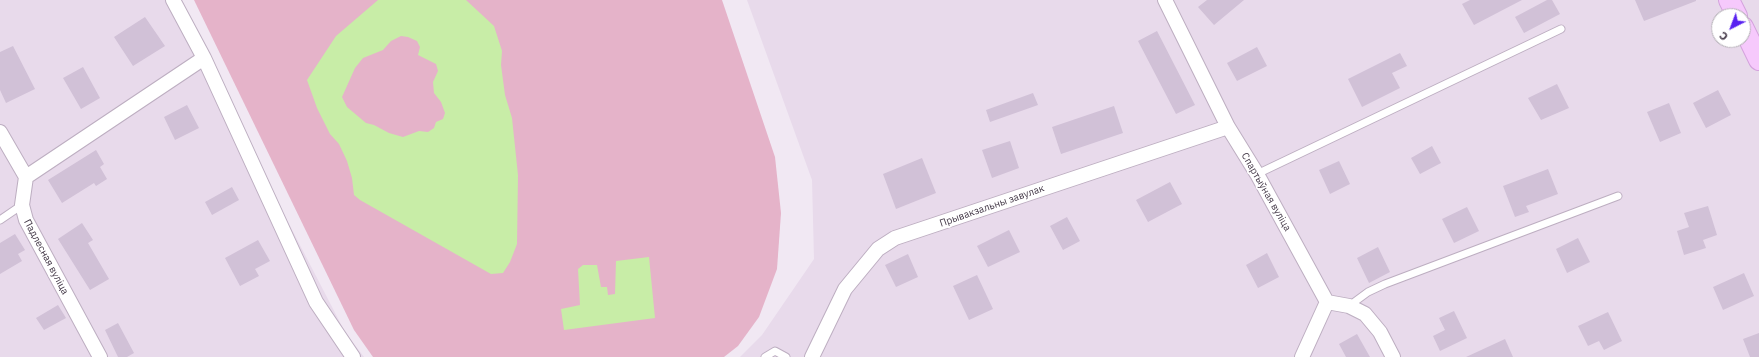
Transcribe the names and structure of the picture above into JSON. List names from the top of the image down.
{
  "streets": {
    "street": ["Спартыўная вуліца", "Прывакзальны завулак", "Падлесная вуліца"]
  },
  "crossings": [
    ["Спартыўная вуліца", "Прывакзальны завулак"]
  ],
  "north": "bottom left"
}
